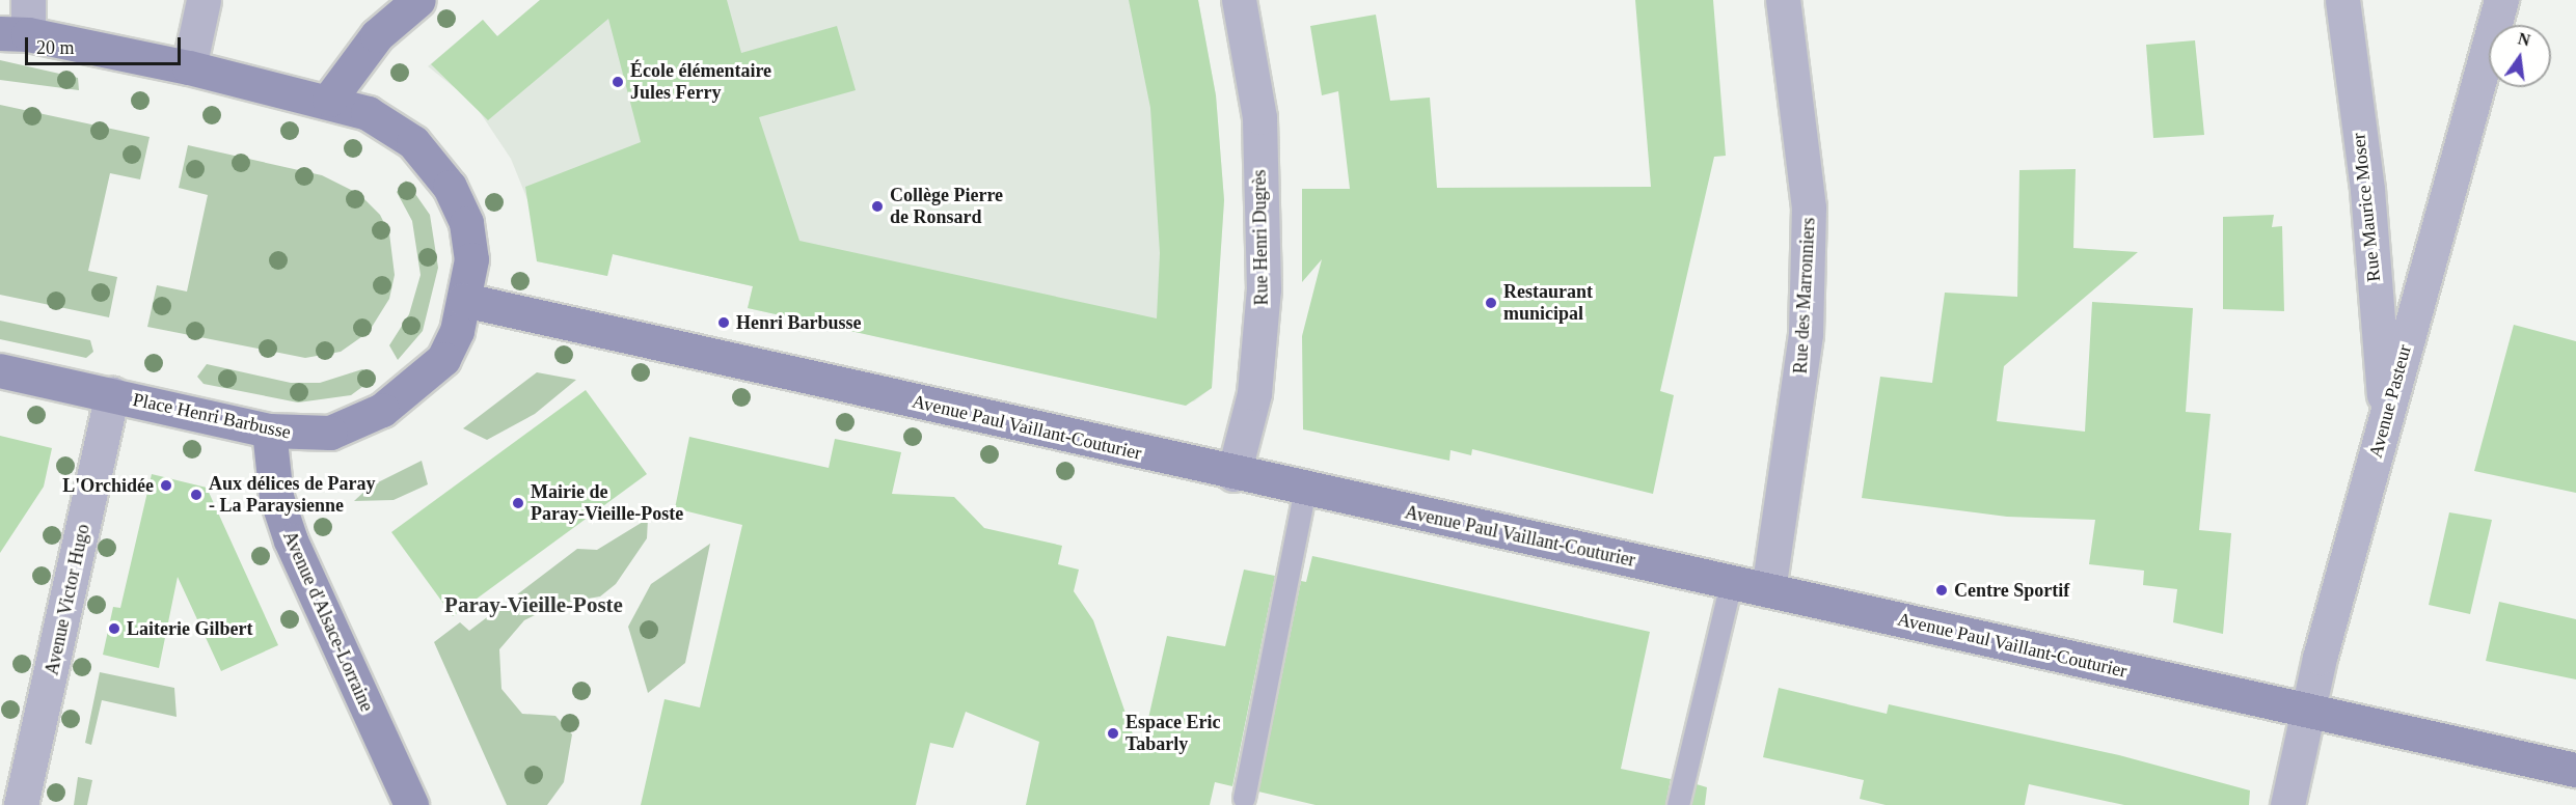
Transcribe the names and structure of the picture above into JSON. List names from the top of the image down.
{
  "streets": {
    "street": [
      "Rue Maurice Moser",
      "Rue Henri Dugrès",
      "Rue des Marronniers",
      "Avenue Pasteur",
      "Place Henri Barbusse",
      "Avenue Paul Vaillant-Couturier",
      "Avenue Victor Hugo",
      "Avenue d'Alsace-Lorraine"
    ]
  },
  "crossings": [
    ["Rue Maurice Moser", "Avenue Pasteur"],
    ["Rue Henri Dugrès", "Avenue Paul Vaillant-Couturier"],
    ["Rue des Marronniers", "Avenue Paul Vaillant-Couturier"],
    ["Avenue Pasteur", "Avenue Paul Vaillant-Couturier"],
    ["Place Henri Barbusse", "Avenue Paul Vaillant-Couturier"],
    ["Place Henri Barbusse", "Avenue Victor Hugo"],
    ["Place Henri Barbusse", "Avenue d'Alsace-Lorraine"]
  ],
  "districts": ["Paray-Vieille-Poste"],
  "places": [
    "École élémentaire Jules Ferry",
    "Collège Pierre de Ronsard",
    "Restaurant municipal",
    "Henri Barbusse",
    "L'Orchidée",
    "Aux délices de Paray - La Paraysienne",
    "Mairie de Paray-Vieille-Poste",
    "Centre Sportif",
    "Laiterie Gilbert",
    "Espace Eric Tabarly"
  ],
  "scale_bar": "20 m",
  "north": "top"
}
